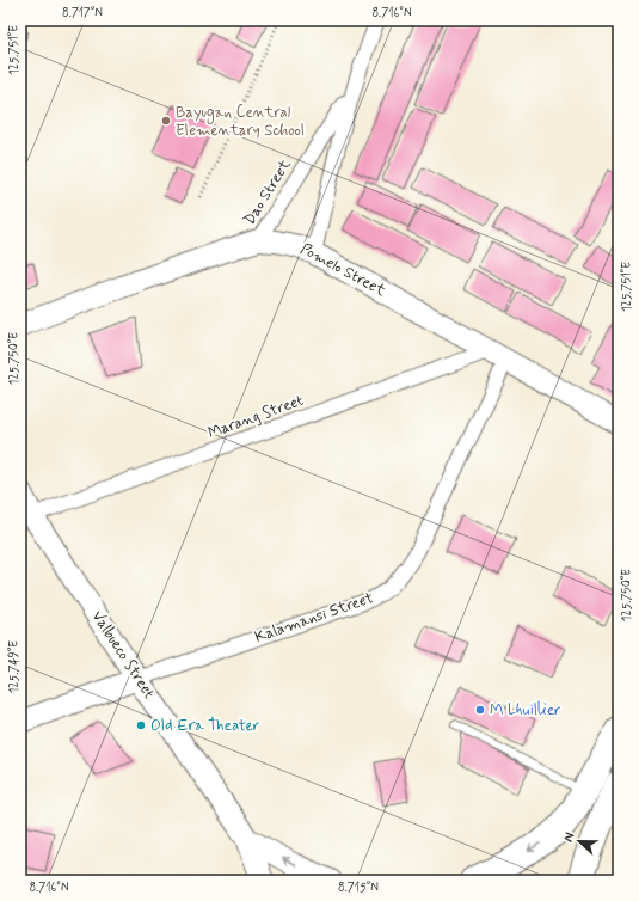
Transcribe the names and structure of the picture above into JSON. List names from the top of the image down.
{
  "streets": {
    "street": [
      "Dao Street",
      "Pomelo Street",
      "Marang Street",
      "Kalamansi Street",
      "Valbueco Street"
    ]
  },
  "crossings": [
    ["Dao Street", "Pomelo Street"],
    ["Pomelo Street", "Marang Street"],
    ["Pomelo Street", "Kalamansi Street"],
    ["Marang Street", "Kalamansi Street"],
    ["Marang Street", "Valbueco Street"],
    ["Kalamansi Street", "Valbueco Street"]
  ],
  "places": ["Bayugan Central Elementary School", "M Lhuillier", "Old Era Theater"],
  "north": "left",
  "coordinates": [
    "8.717°N",
    "8.716°N",
    "125.751°E",
    "125.750°E",
    "125.749°E",
    "8.715°N"
  ]
}
